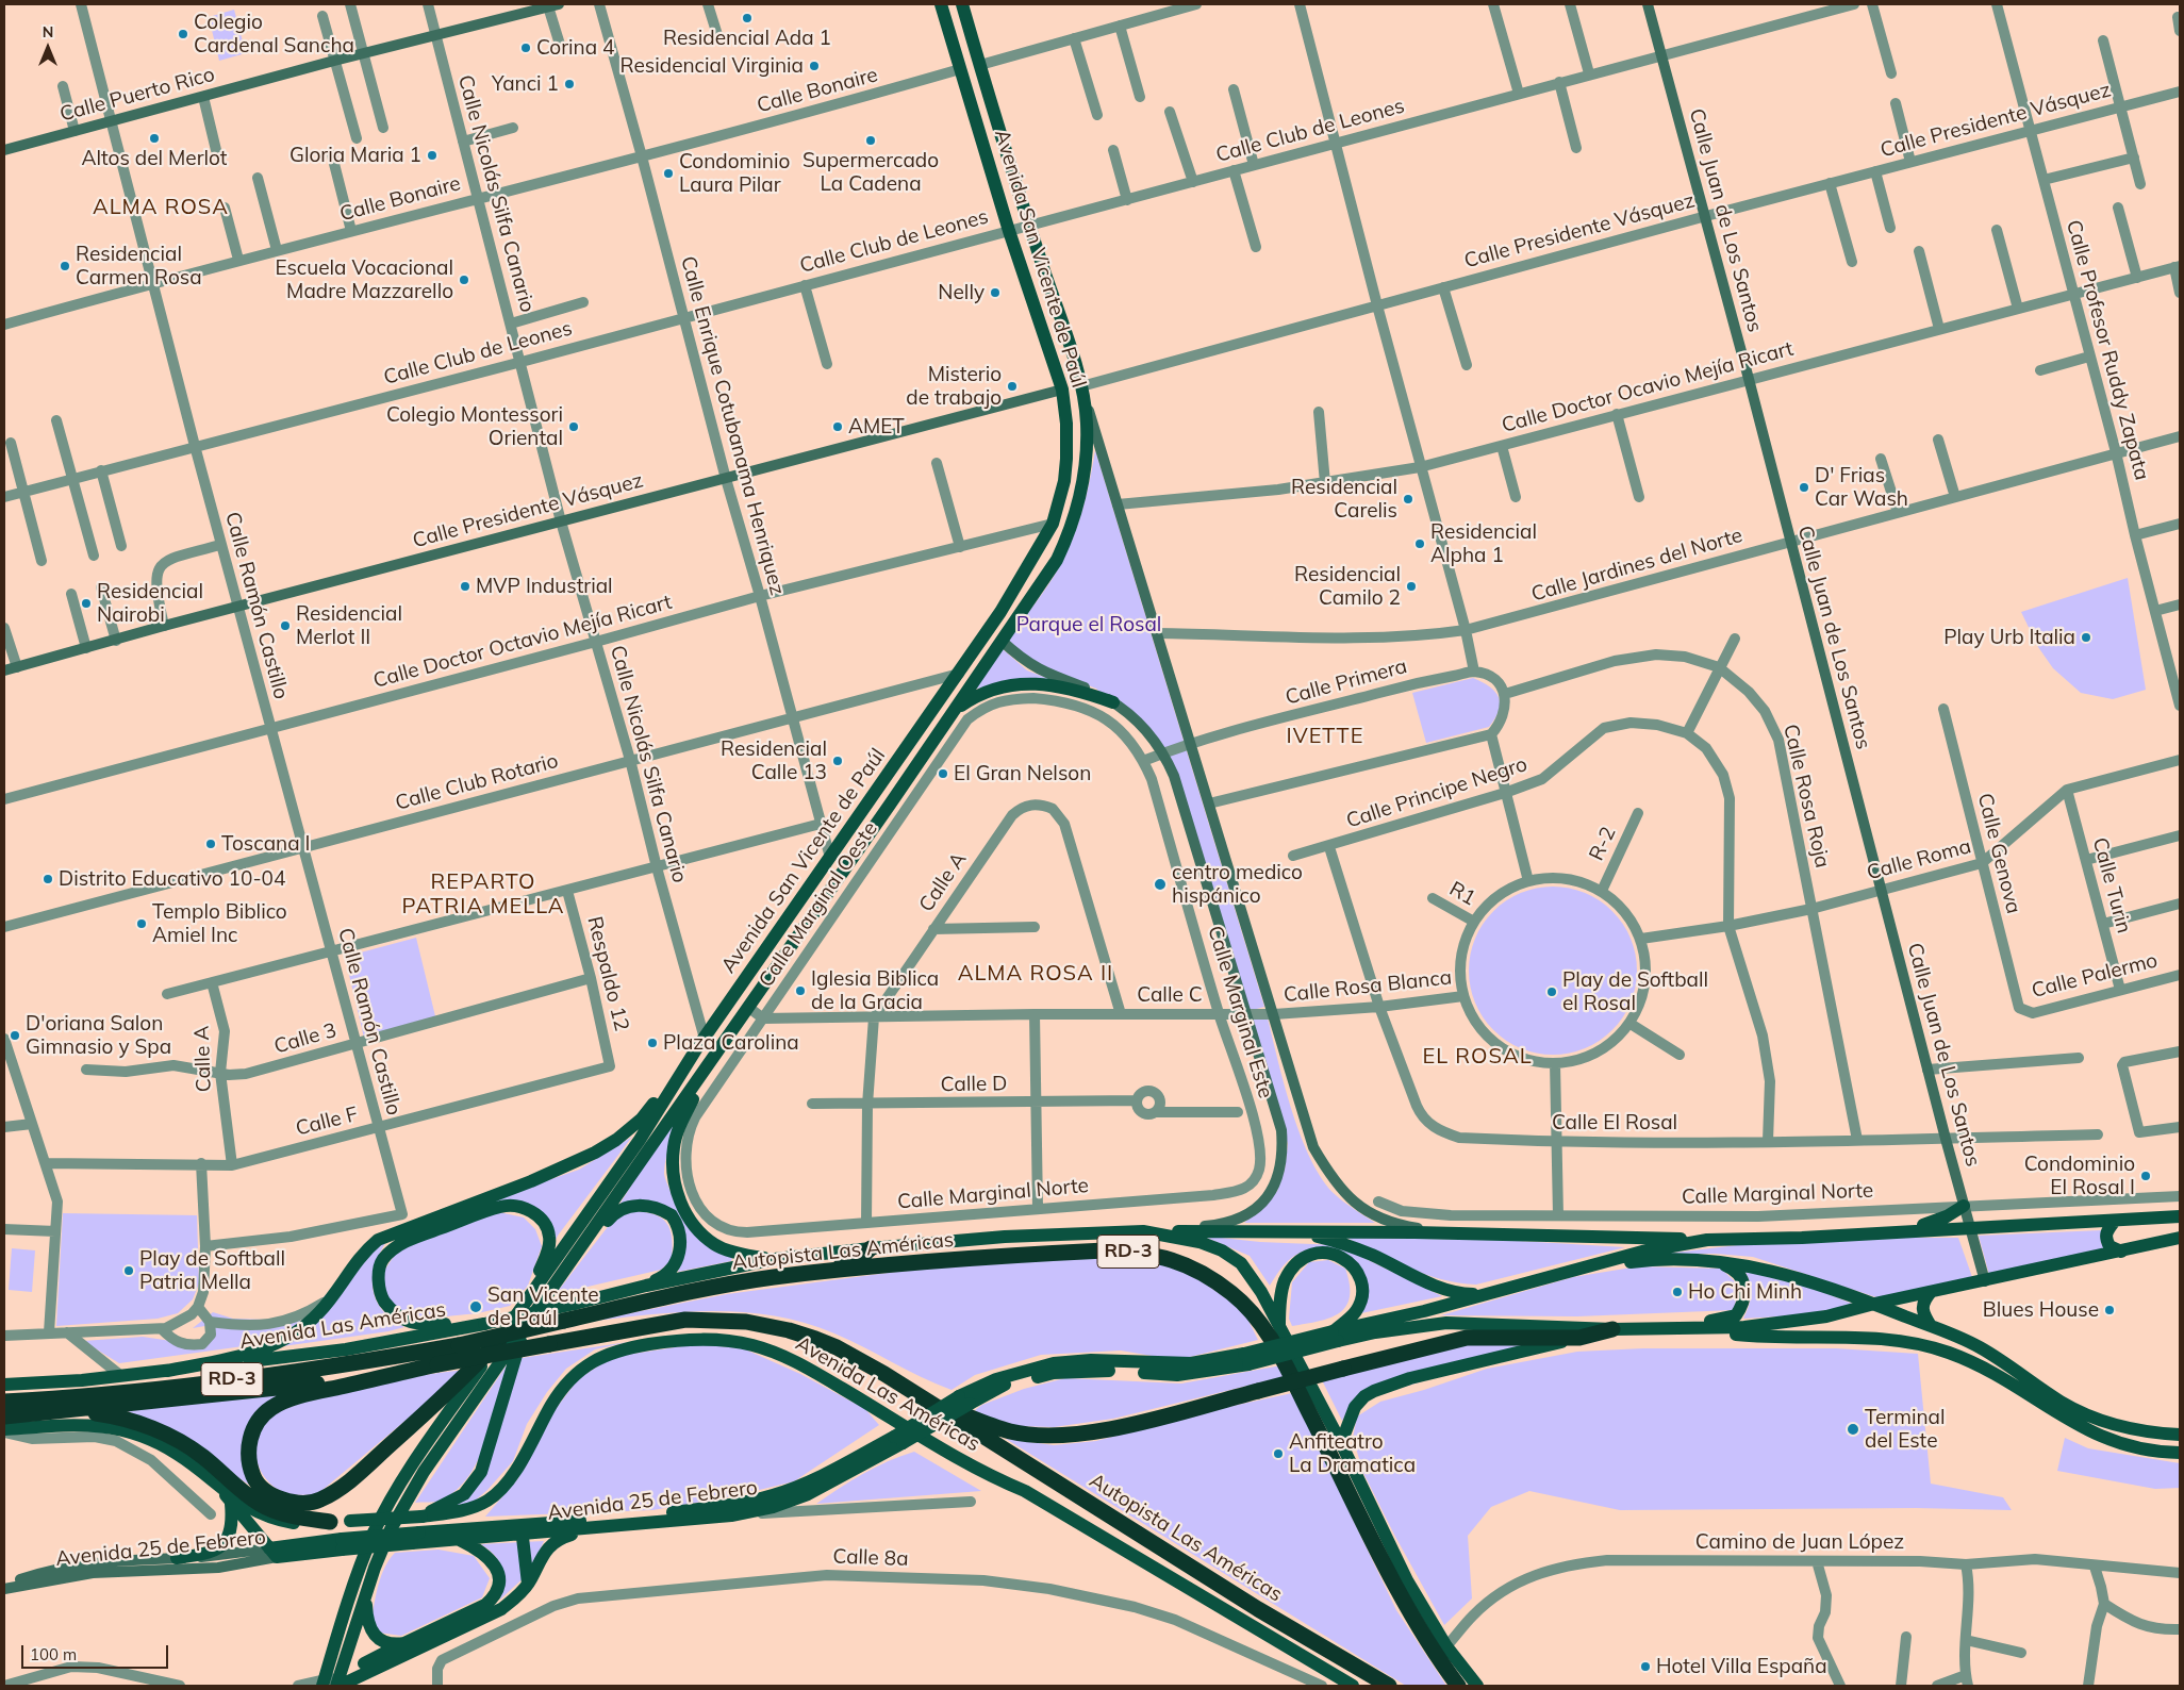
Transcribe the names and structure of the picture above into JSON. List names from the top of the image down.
{
  "streets": {
    "highway": ["Autopista Las Américas", "RD-3"],
    "main road": ["Avenida San Vicente de Paúl", "Avenida Las Américas", "Avenida 25 de Febrero"],
    "street": [
      "Calle Bonaire",
      "Calle Puerto Rico",
      "Calle Presidente Vásquez",
      "Calle Club de Leones",
      "Calle Nicolás Silfa Canario",
      "Calle Juan de Los Santos",
      "Calle Profesor Ruddy Zapata",
      "Calle Doctor Ocavio Mejía Ricart",
      "Calle Enrique Cotubanama Henriquez",
      "Calle Jardines del Norte",
      "Calle Ramón Castillo",
      "Calle Doctor Octavio Mejía Ricart",
      "Calle Primera",
      "Calle Club Rotario",
      "Calle Principe Negro",
      "Calle Rosa Roja",
      "R-2",
      "Calle Genova",
      "Calle Roma",
      "Calle A",
      "Calle Turin",
      "R1",
      "Calle Marginal Oeste",
      "Respaldo 12",
      "Calle Palermo",
      "Calle Rosa Blanca",
      "Calle C",
      "Calle Marginal Este",
      "Calle 3",
      "Calle D",
      "Calle F",
      "Calle El Rosal",
      "Calle Marginal Norte",
      "Camino de Juan López",
      "Calle 8a"
    ]
  },
  "crossings": [
    ["Calle Bonaire", "Calle Nicolás Silfa Canario"],
    ["Calle Bonaire", "Avenida San Vicente de Paúl"],
    ["Calle Bonaire", "Calle Enrique Cotubanama Henriquez"],
    ["Calle Bonaire", "Calle Ramón Castillo"],
    ["Calle Puerto Rico", "Calle Nicolás Silfa Canario"],
    ["Calle Puerto Rico", "Calle Ramón Castillo"],
    ["Calle Presidente Vásquez", "Calle Nicolás Silfa Canario"],
    ["Calle Presidente Vásquez", "Calle Juan de Los Santos"],
    ["Calle Presidente Vásquez", "Avenida San Vicente de Paúl"],
    ["Calle Presidente Vásquez", "Calle Profesor Ruddy Zapata"],
    ["Calle Presidente Vásquez", "Calle Enrique Cotubanama Henriquez"],
    ["Calle Presidente Vásquez", "Calle Ramón Castillo"],
    ["Calle Club de Leones", "Calle Nicolás Silfa Canario"],
    ["Calle Club de Leones", "Calle Juan de Los Santos"],
    ["Calle Club de Leones", "Avenida San Vicente de Paúl"],
    ["Calle Club de Leones", "Calle Enrique Cotubanama Henriquez"],
    ["Calle Club de Leones", "Calle Ramón Castillo"],
    ["Calle Nicolás Silfa Canario", "Avenida San Vicente de Paúl"],
    ["Calle Nicolás Silfa Canario", "Calle Doctor Octavio Mejía Ricart"],
    ["Calle Nicolás Silfa Canario", "Calle Club Rotario"],
    ["Calle Juan de Los Santos", "Calle Doctor Ocavio Mejía Ricart"],
    ["Calle Juan de Los Santos", "Calle Jardines del Norte"],
    ["Calle Juan de Los Santos", "Calle Roma"],
    ["Calle Juan de Los Santos", "Calle El Rosal"],
    ["Calle Juan de Los Santos", "Calle Marginal Norte"],
    ["Avenida San Vicente de Paúl", "Calle Doctor Ocavio Mejía Ricart"],
    ["Avenida San Vicente de Paúl", "Calle Enrique Cotubanama Henriquez"],
    ["Avenida San Vicente de Paúl", "Calle Jardines del Norte"],
    ["Avenida San Vicente de Paúl", "Calle Doctor Octavio Mejía Ricart"],
    ["Avenida San Vicente de Paúl", "Calle Primera"],
    ["Avenida San Vicente de Paúl", "Calle Club Rotario"],
    ["Avenida San Vicente de Paúl", "Calle Rosa Blanca"],
    ["Avenida San Vicente de Paúl", "Calle C"],
    ["Calle Profesor Ruddy Zapata", "Calle Doctor Ocavio Mejía Ricart"],
    ["Calle Profesor Ruddy Zapata", "Calle Jardines del Norte"],
    ["Calle Enrique Cotubanama Henriquez", "Calle Doctor Octavio Mejía Ricart"],
    ["Calle Enrique Cotubanama Henriquez", "Calle Club Rotario"],
    ["Calle Ramón Castillo", "Calle Doctor Octavio Mejía Ricart"],
    ["Calle Ramón Castillo", "Calle Club Rotario"],
    ["Calle Ramón Castillo", "Calle 3"],
    ["Calle Ramón Castillo", "Calle F"],
    ["Calle Primera", "Calle Marginal Este"],
    ["Calle Principe Negro", "Calle Roma"],
    ["Calle Principe Negro", "Calle El Rosal"],
    ["Calle Rosa Roja", "Calle Roma"],
    ["Calle Rosa Roja", "Calle El Rosal"],
    ["R-2", "Calle Roma"],
    ["R-2", "R1"],
    ["R-2", "Calle Rosa Blanca"],
    ["Calle Genova", "Calle Roma"],
    ["Calle Genova", "Calle Palermo"],
    ["Calle Roma", "Calle Turin"],
    ["Calle Roma", "R1"],
    ["Calle Roma", "Calle Rosa Blanca"],
    ["Calle A", "Calle C"],
    ["Calle A", "Calle 3"],
    ["Calle A", "Calle D"],
    ["Calle A", "Calle F"],
    ["Calle A", "Calle Marginal Norte"],
    ["Calle Turin", "Calle Palermo"],
    ["R1", "Calle Rosa Blanca"],
    ["Calle Marginal Oeste", "Calle C"],
    ["Calle Marginal Oeste", "Calle Marginal Este"],
    ["Calle Marginal Oeste", "Calle Marginal Norte"],
    ["Respaldo 12", "Calle 3"],
    ["Respaldo 12", "Calle F"],
    ["Calle Rosa Blanca", "Calle C"],
    ["Calle Rosa Blanca", "Calle El Rosal"],
    ["Calle C", "Calle Marginal Este"],
    ["Calle Marginal Este", "Calle Marginal Norte"],
    ["Avenida Las Américas", "Camino de Juan López"]
  ],
  "districts": [
    "ALMA ROSA",
    "IVETTE",
    "REPARTO PATRIA MELLA",
    "ALMA ROSA II",
    "EL ROSAL"
  ],
  "parks": ["Parque el Rosal"],
  "places": [
    "Residencial Ada 1",
    "Colegio Cardenal Sancha",
    "Corina 4",
    "Residencial Virginia",
    "Yanci 1",
    "Altos del Merlot",
    "Supermercado La Cadena",
    "Gloria Maria 1",
    "Condominio Laura Pilar",
    "Residencial Carmen Rosa",
    "Escuela Vocacional Madre Mazzarello",
    "Nelly",
    "Misterio de trabajo",
    "Colegio Montessori Oriental",
    "AMET",
    "D' Frias Car Wash",
    "Residencial Carelis",
    "Residencial Alpha 1",
    "MVP Industrial",
    "Residencial Camilo 2",
    "Residencial Nairobi",
    "Residencial Merlot II",
    "Play Urb Italia",
    "Residencial Calle 13",
    "El Gran Nelson",
    "Toscana I",
    "Distrito Educativo 10-04",
    "centro medico hispánico",
    "Templo Biblico Amiel Inc",
    "Iglesia Biblica de la Gracia",
    "Play de Softball el Rosal",
    "D'oriana Salon Gimnasio y Spa",
    "Plaza Carolina",
    "Condominio El Rosal I",
    "Play de Softball Patria Mella",
    "Ho Chi Minh",
    "San Vicente de Paúl",
    "Blues House",
    "Terminal del Este",
    "Anfiteatro La Dramatica",
    "Hotel Villa España"
  ],
  "scale_bar": "100 m",
  "north": "top"
}
